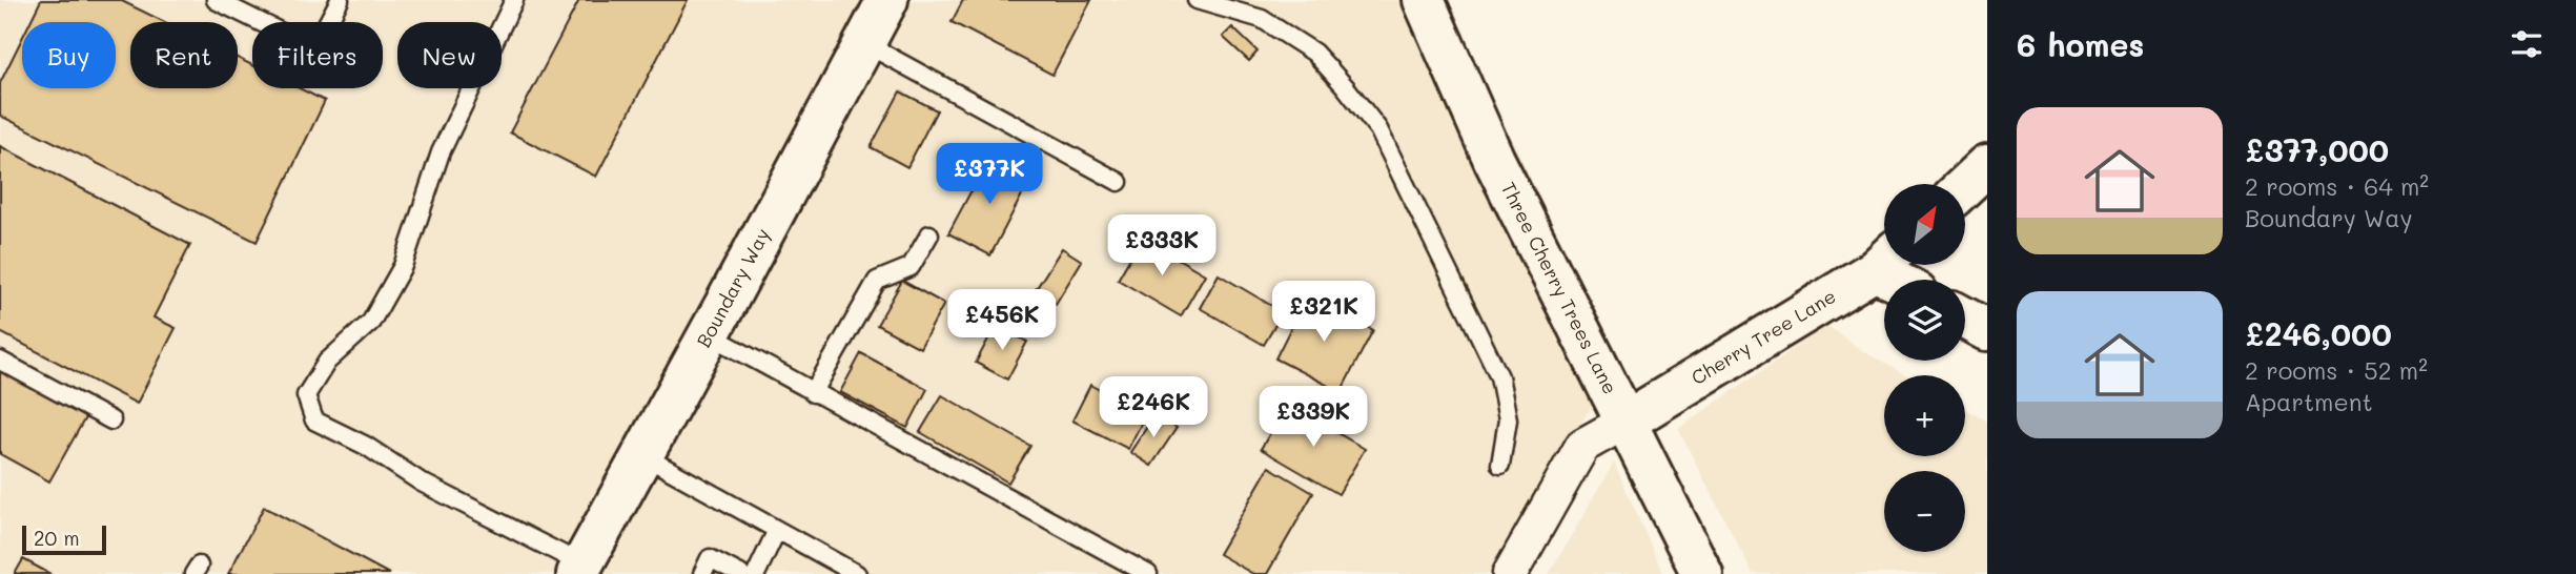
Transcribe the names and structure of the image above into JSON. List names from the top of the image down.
{
  "streets": {
    "street": ["Boundary Way", "Three Cherry Trees Lane", "Cherry Tree Lane"]
  },
  "crossings": [
    ["Three Cherry Trees Lane", "Cherry Tree Lane"]
  ],
  "scale_bar": "20 m",
  "north": "top right",
  "page": {
    "heading": "6 homes",
    "chip": [
      "Buy",
      "Rent",
      "Filters",
      "New"
    ],
    "list": [
      {
        "name": "£377,000",
        "note": "2 rooms · 64 m² · Boundary Way"
      },
      {
        "name": "£246,000",
        "note": "2 rooms · 52 m² · Apartment"
      }
    ],
    "price": [
      "£377K",
      "£333K",
      "£321K",
      "£456K",
      "£246K",
      "£339K"
    ],
    "map_buttons": ["+", "−"],
    "scale": "20 m"
  }
}
